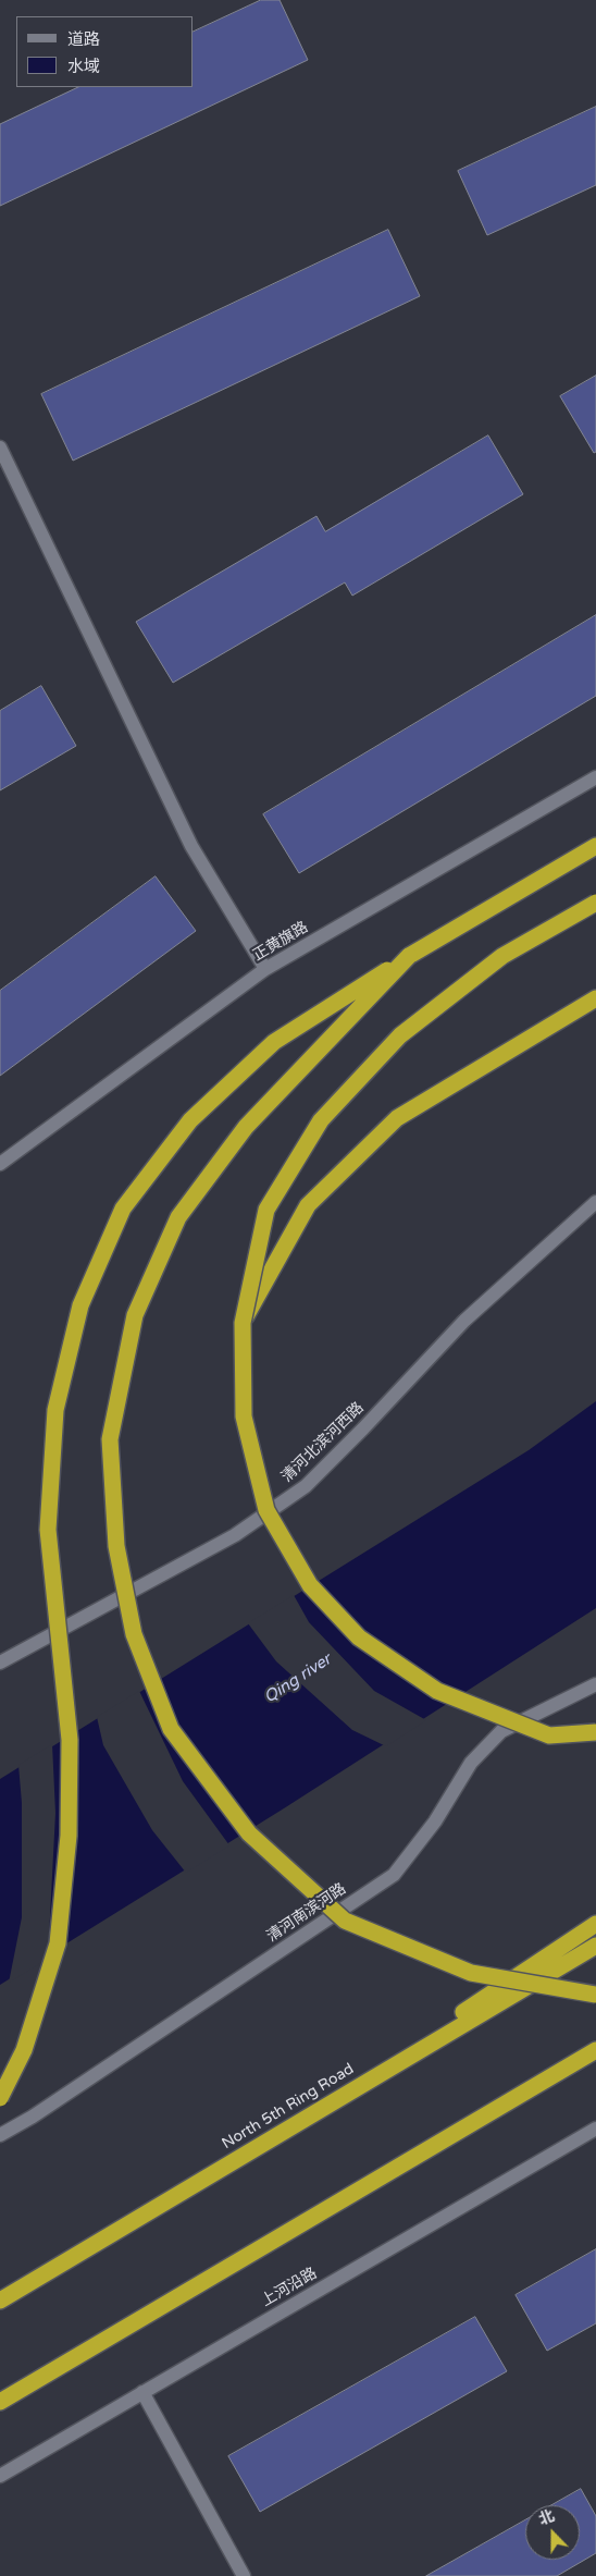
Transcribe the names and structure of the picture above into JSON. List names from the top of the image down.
{
  "streets": {
    "highway": ["North 5th Ring Road"],
    "street": [
      "正黄旗路",
      "清河北滨河西路",
      "清河南滨河路",
      "上河沿路"
    ]
  },
  "water": ["Qing river"],
  "legend": ["道路", "水域"],
  "north": "top"
}
